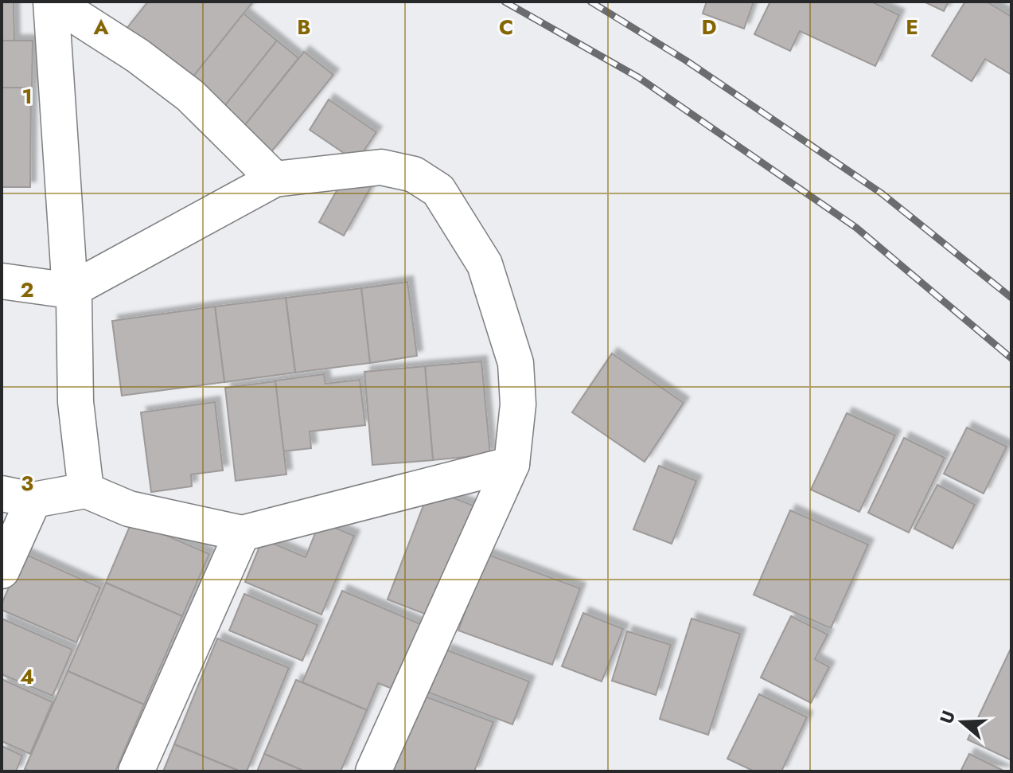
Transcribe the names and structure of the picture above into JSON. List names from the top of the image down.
{
  "north": "left",
  "grid": {
    "columns": [
      "A",
      "B",
      "C",
      "D",
      "E"
    ],
    "rows": [
      "1",
      "2",
      "3",
      "4"
    ]
  }
}
